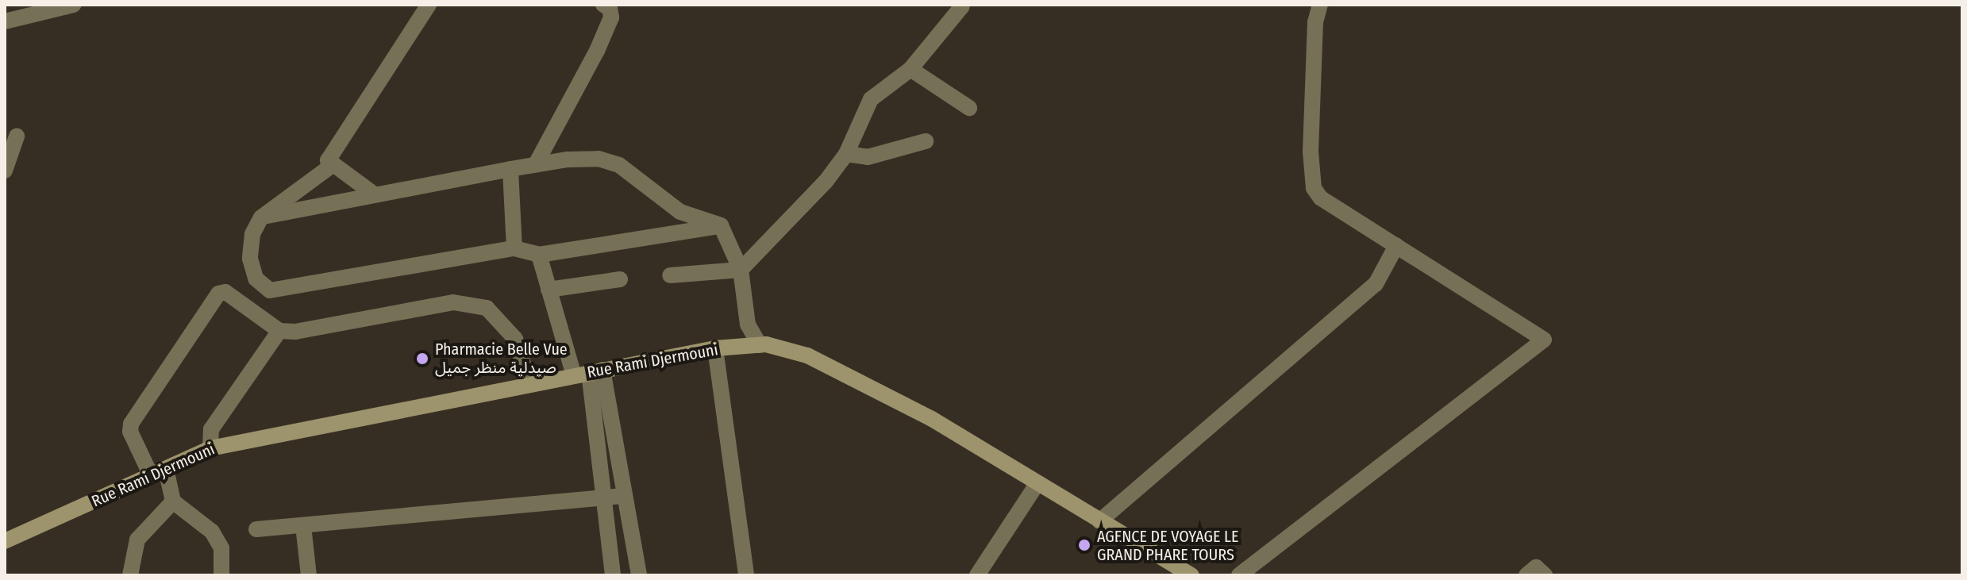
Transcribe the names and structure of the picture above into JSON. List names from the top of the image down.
{
  "streets": {
    "main road": ["Rue Rami Djermouni"]
  },
  "places": ["Pharmacie Belle Vue صيدلية منظر جميل", "AGENCE DE VOYAGE LE GRAND PHARE TOURS"]
}
